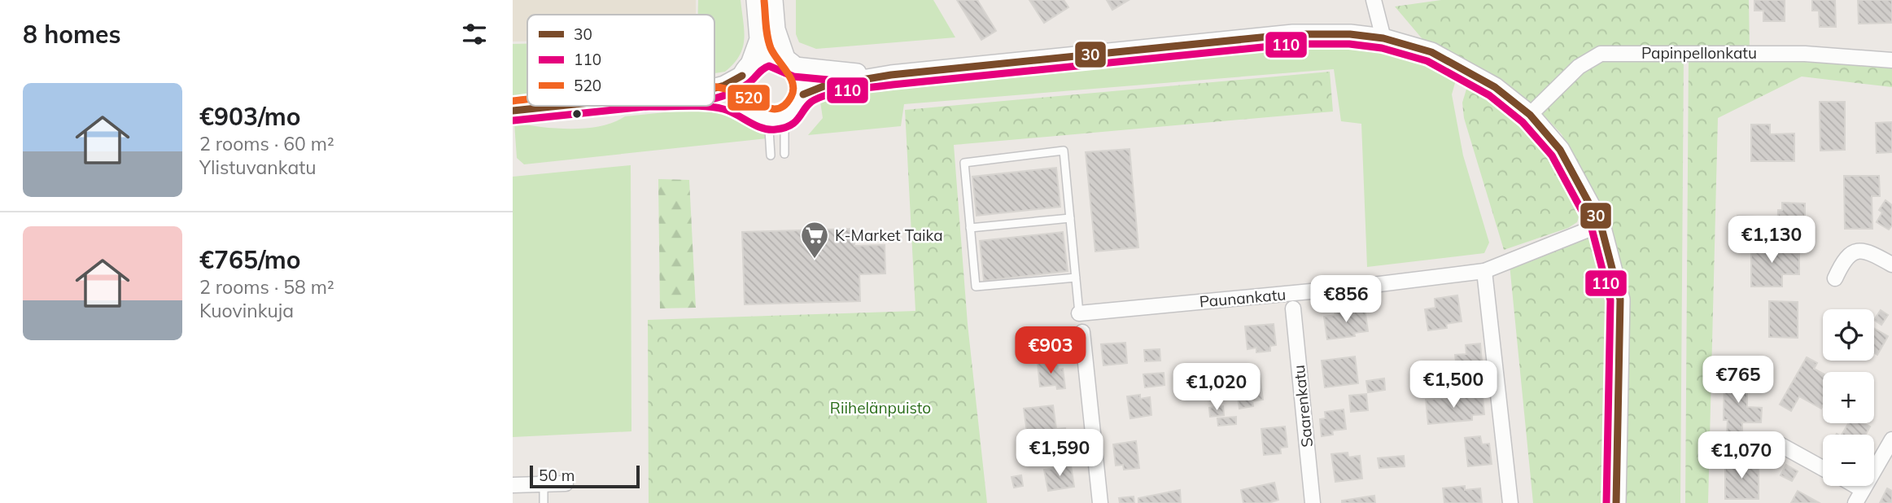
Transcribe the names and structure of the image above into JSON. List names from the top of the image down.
{
  "streets": {
    "street": ["Papinpellonkatu", "Paunankatu", "Saarenkatu"]
  },
  "parks": ["Riihelänpuisto"],
  "places": {
    "supermarket": ["K-Market Taika"]
  },
  "lines": ["transit line 520", "transit line 30", "transit line 110"],
  "legend": ["30", "110", "520"],
  "scale_bar": "50 m",
  "page": {
    "heading": "8 homes",
    "list": [
      {
        "name": "€903/mo",
        "note": "2 rooms · 60 m² · Ylistuvankatu"
      },
      {
        "name": "€765/mo",
        "note": "2 rooms · 58 m² · Kuovinkuja"
      }
    ],
    "price": [
      "€1,130",
      "€856",
      "€903",
      "€765",
      "€1,500",
      "€1,020",
      "€1,590",
      "€1,070"
    ],
    "map_buttons": ["+", "−"],
    "scale": "50 m"
  }
}
